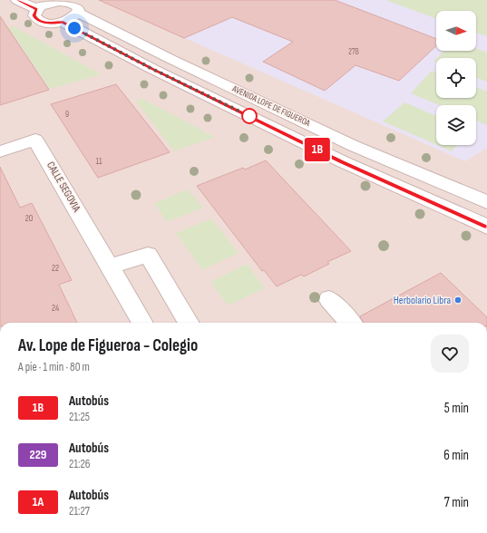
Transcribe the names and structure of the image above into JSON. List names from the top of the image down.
{
  "streets": {
    "street": ["AVENIDA LOPE DE FIGUEROA", "CALLE SEGOVIA"]
  },
  "places": ["Herbolario Libra"],
  "lines": ["bus line 1B"],
  "house_numbers": [
    "27B",
    "9",
    "11",
    "20",
    "22",
    "24"
  ],
  "north": "right",
  "page": {
    "on_map": "1B",
    "heading": ["Av. Lope de Figueroa - Colegio", "A pie · 1 min · 80 m"],
    "list": [
      {
        "mark": "1B",
        "name": "Autobús",
        "note": "21:25",
        "value": "5 min"
      },
      {
        "mark": "229",
        "name": "Autobús",
        "note": "21:26",
        "value": "6 min"
      },
      {
        "mark": "1A",
        "name": "Autobús",
        "note": "21:27",
        "value": "7 min"
      }
    ]
  }
}
